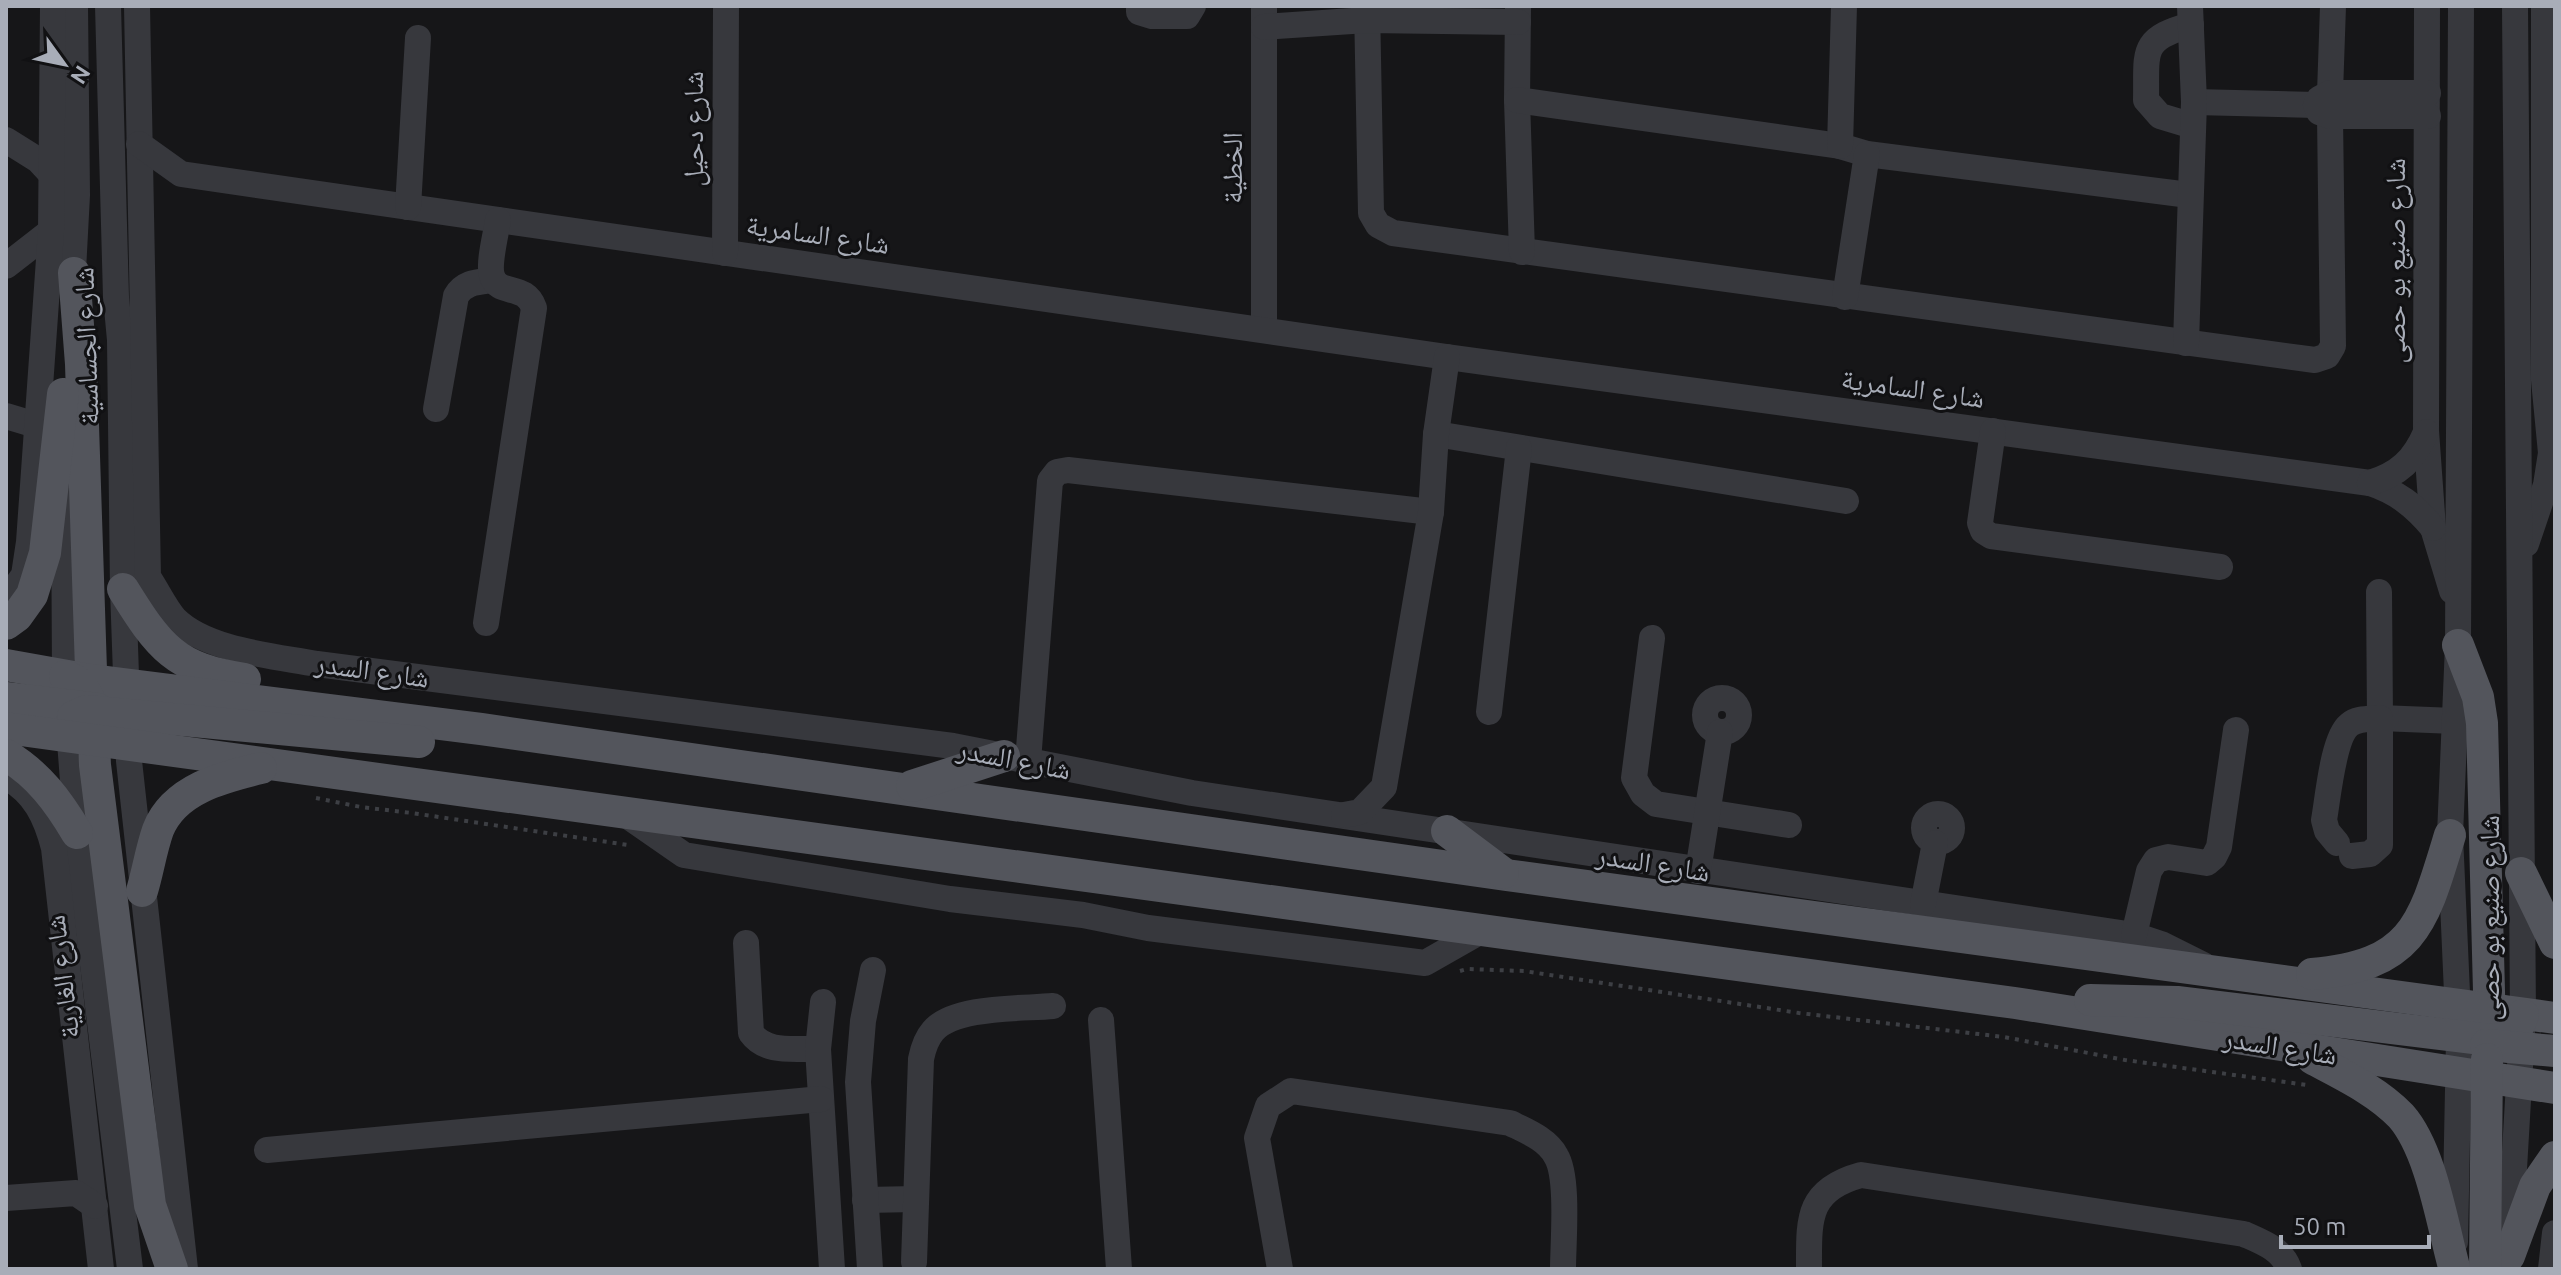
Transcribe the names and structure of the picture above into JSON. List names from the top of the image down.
{
  "streets": {
    "main road": ["شارع السدر"],
    "street": [
      "شارع دحيل",
      "الخطية",
      "شارع السامرية",
      "شارع صنيع بو حصى",
      "شارع الجساسية",
      "شارع الغارية"
    ]
  },
  "crossings": [
    ["شارع دحيل", "شارع السامرية"],
    ["الخطية", "شارع السامرية"],
    ["شارع السامرية", "شارع صنيع بو حصى"],
    ["شارع السامرية", "شارع الجساسية"],
    ["شارع صنيع بو حصى", "شارع السدر"],
    ["شارع الجساسية", "شارع السدر"],
    ["شارع الجساسية", "شارع الغارية"],
    ["شارع السدر", "شارع الغارية"]
  ],
  "scale_bar": "50 m",
  "north": "bottom right"
}
